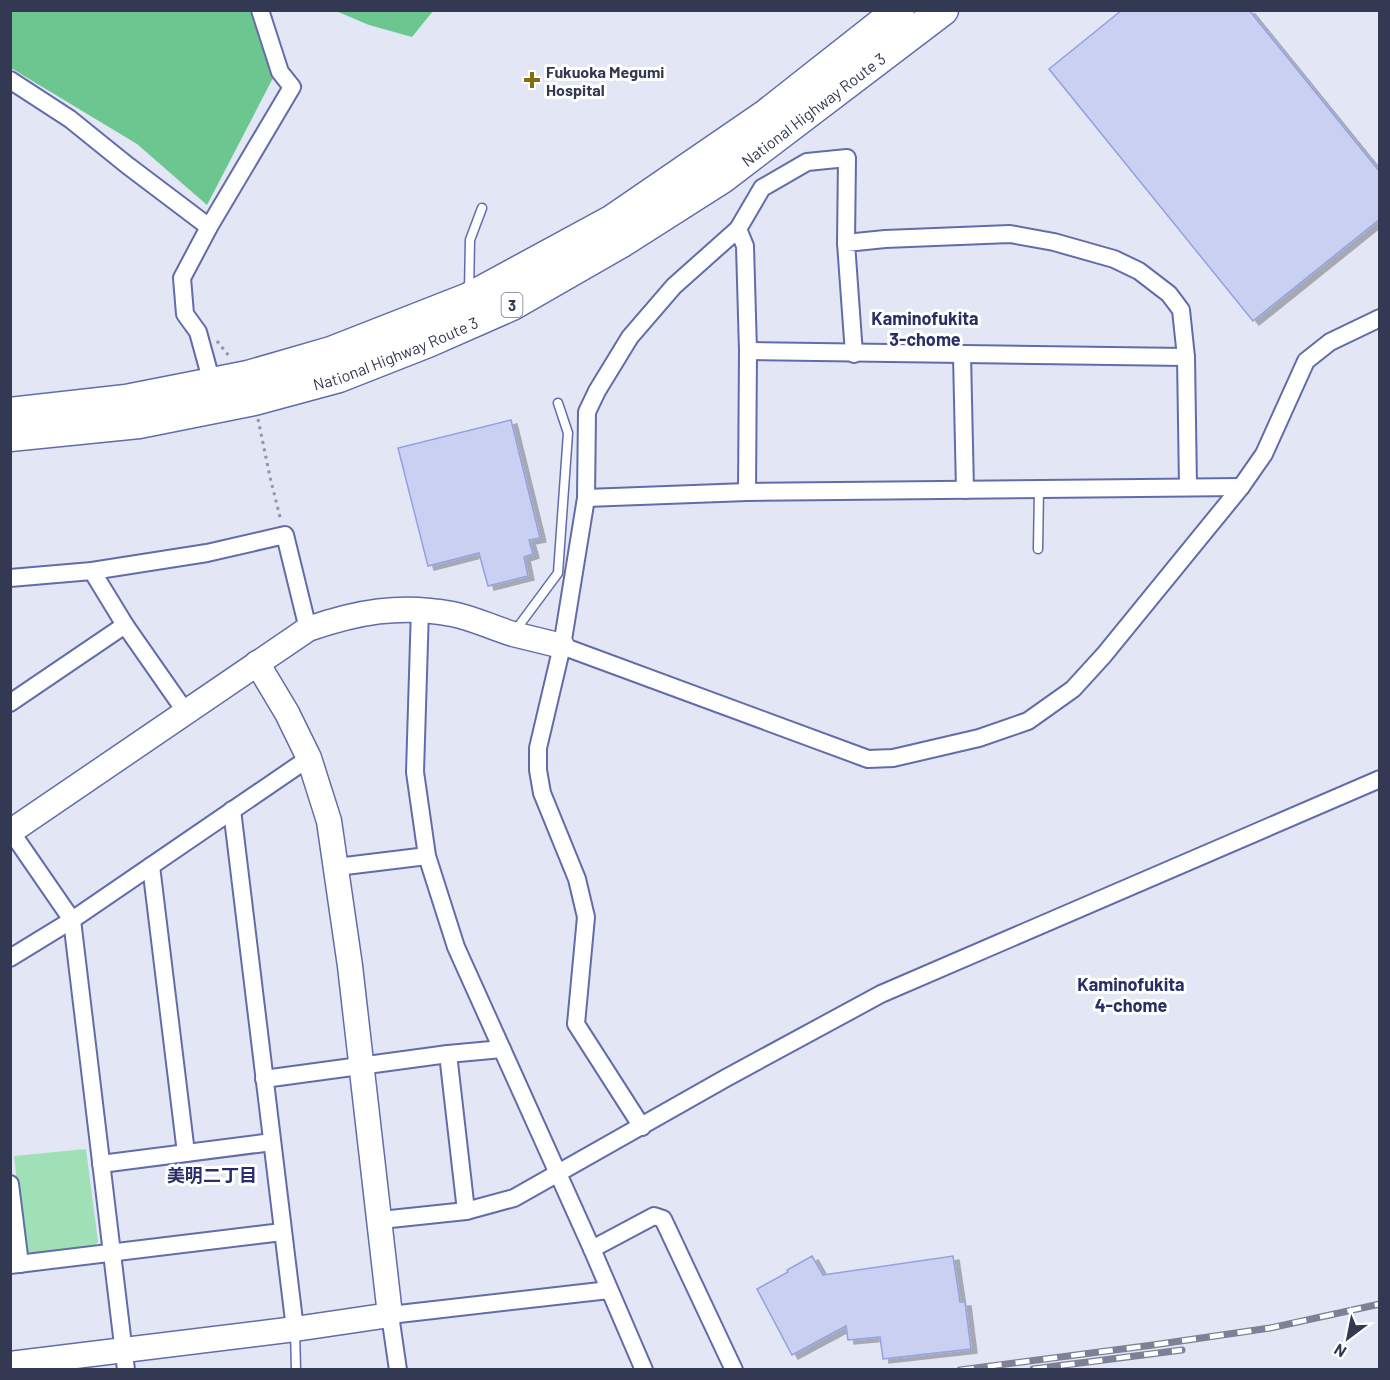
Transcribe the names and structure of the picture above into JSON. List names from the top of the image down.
{
  "streets": {
    "highway": ["National Highway Route 3", "3"]
  },
  "districts": ["Kaminofukita 3-chome", "Kaminofukita 4-chome", "美明二丁目"],
  "places": {
    "health": ["Fukuoka Megumi Hospital"]
  },
  "north": "bottom left"
}
